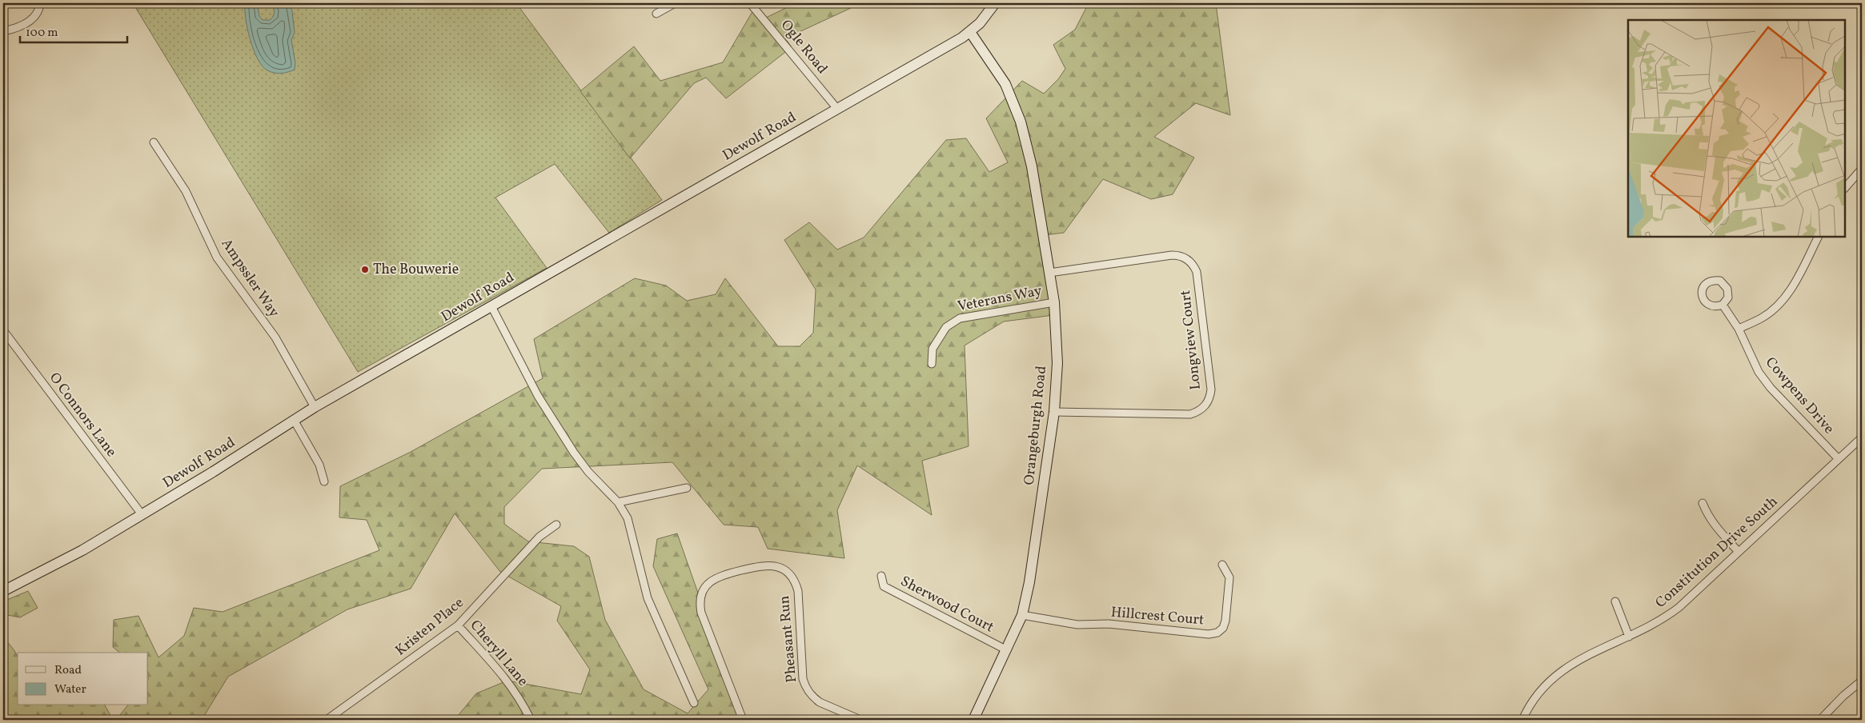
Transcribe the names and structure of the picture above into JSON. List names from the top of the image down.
{
  "streets": {
    "main road": ["Dewolf Road", "Orangeburgh Road"],
    "street": [
      "Ogle Road",
      "Ampssler Way",
      "Veterans Way",
      "Longview Court",
      "Cowpens Drive",
      "O Connors Lane",
      "Constitution Drive South",
      "Sherwood Court",
      "Hillcrest Court",
      "Kristen Place",
      "Pheasant Run",
      "Cheryll Lane"
    ]
  },
  "crossings": [
    ["Ogle Road", "Dewolf Road"],
    ["Dewolf Road", "Ampssler Way"],
    ["Dewolf Road", "O Connors Lane"],
    ["Dewolf Road", "Orangeburgh Road"],
    ["Veterans Way", "Orangeburgh Road"],
    ["Longview Court", "Orangeburgh Road"],
    ["Cowpens Drive", "Constitution Drive South"],
    ["Orangeburgh Road", "Sherwood Court"],
    ["Orangeburgh Road", "Hillcrest Court"],
    ["Kristen Place", "Cheryll Lane"]
  ],
  "places": ["The Bouwerie"],
  "legend": ["Road", "Water"],
  "scale_bar": "100 m"
}
